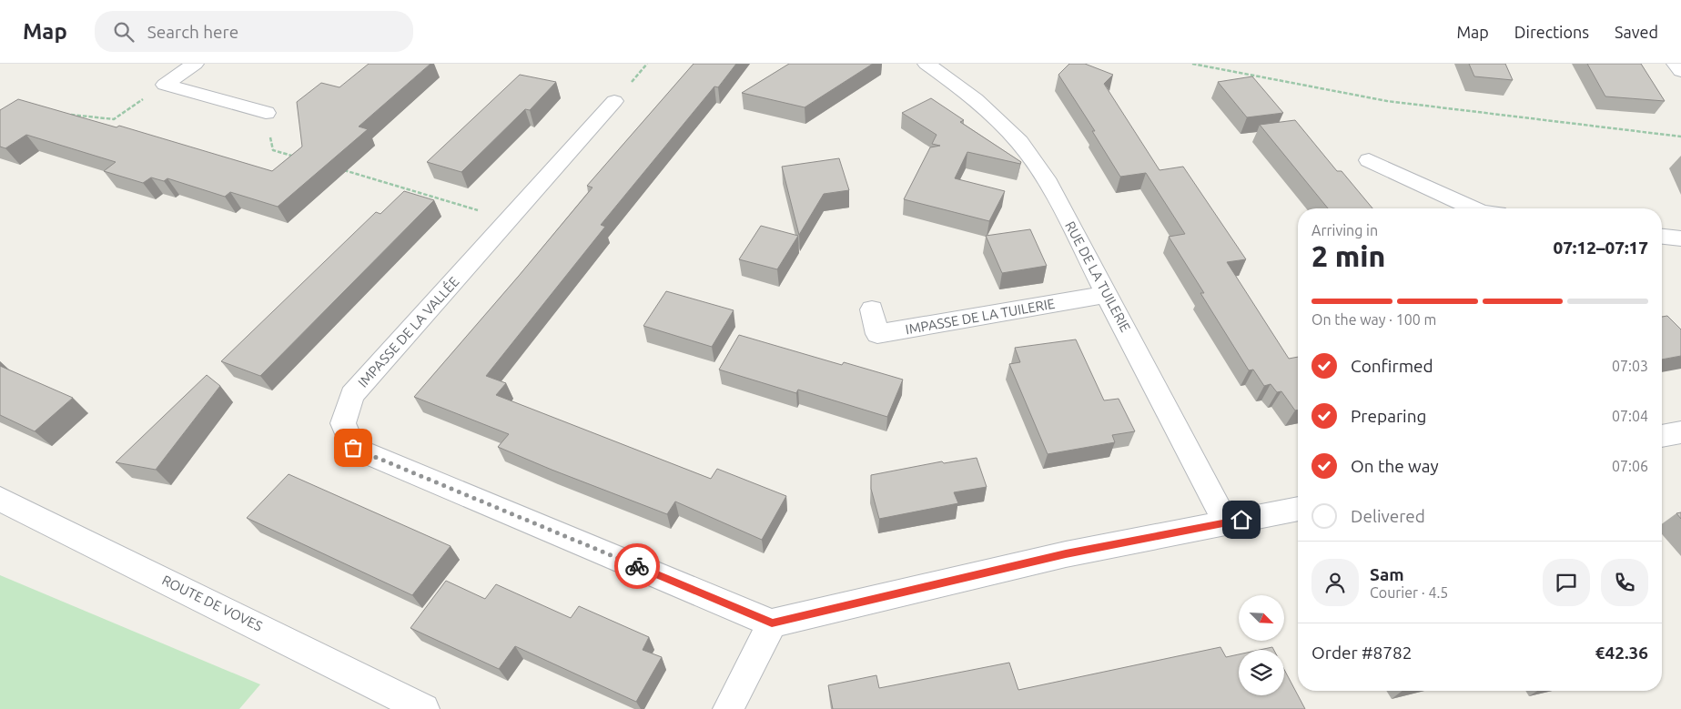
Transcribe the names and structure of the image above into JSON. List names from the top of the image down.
{
  "streets": {
    "street": [
      "RUE DE LA TUILERIE",
      "IMPASSE DE LA TUILERIE",
      "IMPASSE DE LA VALLÉE",
      "ROUTE DE VOVES"
    ]
  },
  "crossings": [
    ["RUE DE LA TUILERIE", "IMPASSE DE LA TUILERIE"]
  ],
  "north": "bottom right",
  "page": {
    "header": "Map",
    "search": "Search here",
    "nav": ["Map", "Directions", "Saved"],
    "heading": ["2 min", "Arriving in", "07:12–07:17"],
    "panel": [
      "Sam",
      "Courier · 4.5",
      "Order #8782",
      "€42.36"
    ],
    "bar": "On the way · 100 m",
    "list": [
      ["Confirmed", "07:03"],
      ["Preparing", "07:04"],
      ["On the way", "07:06"],
      "Delivered"
    ]
  }
}
